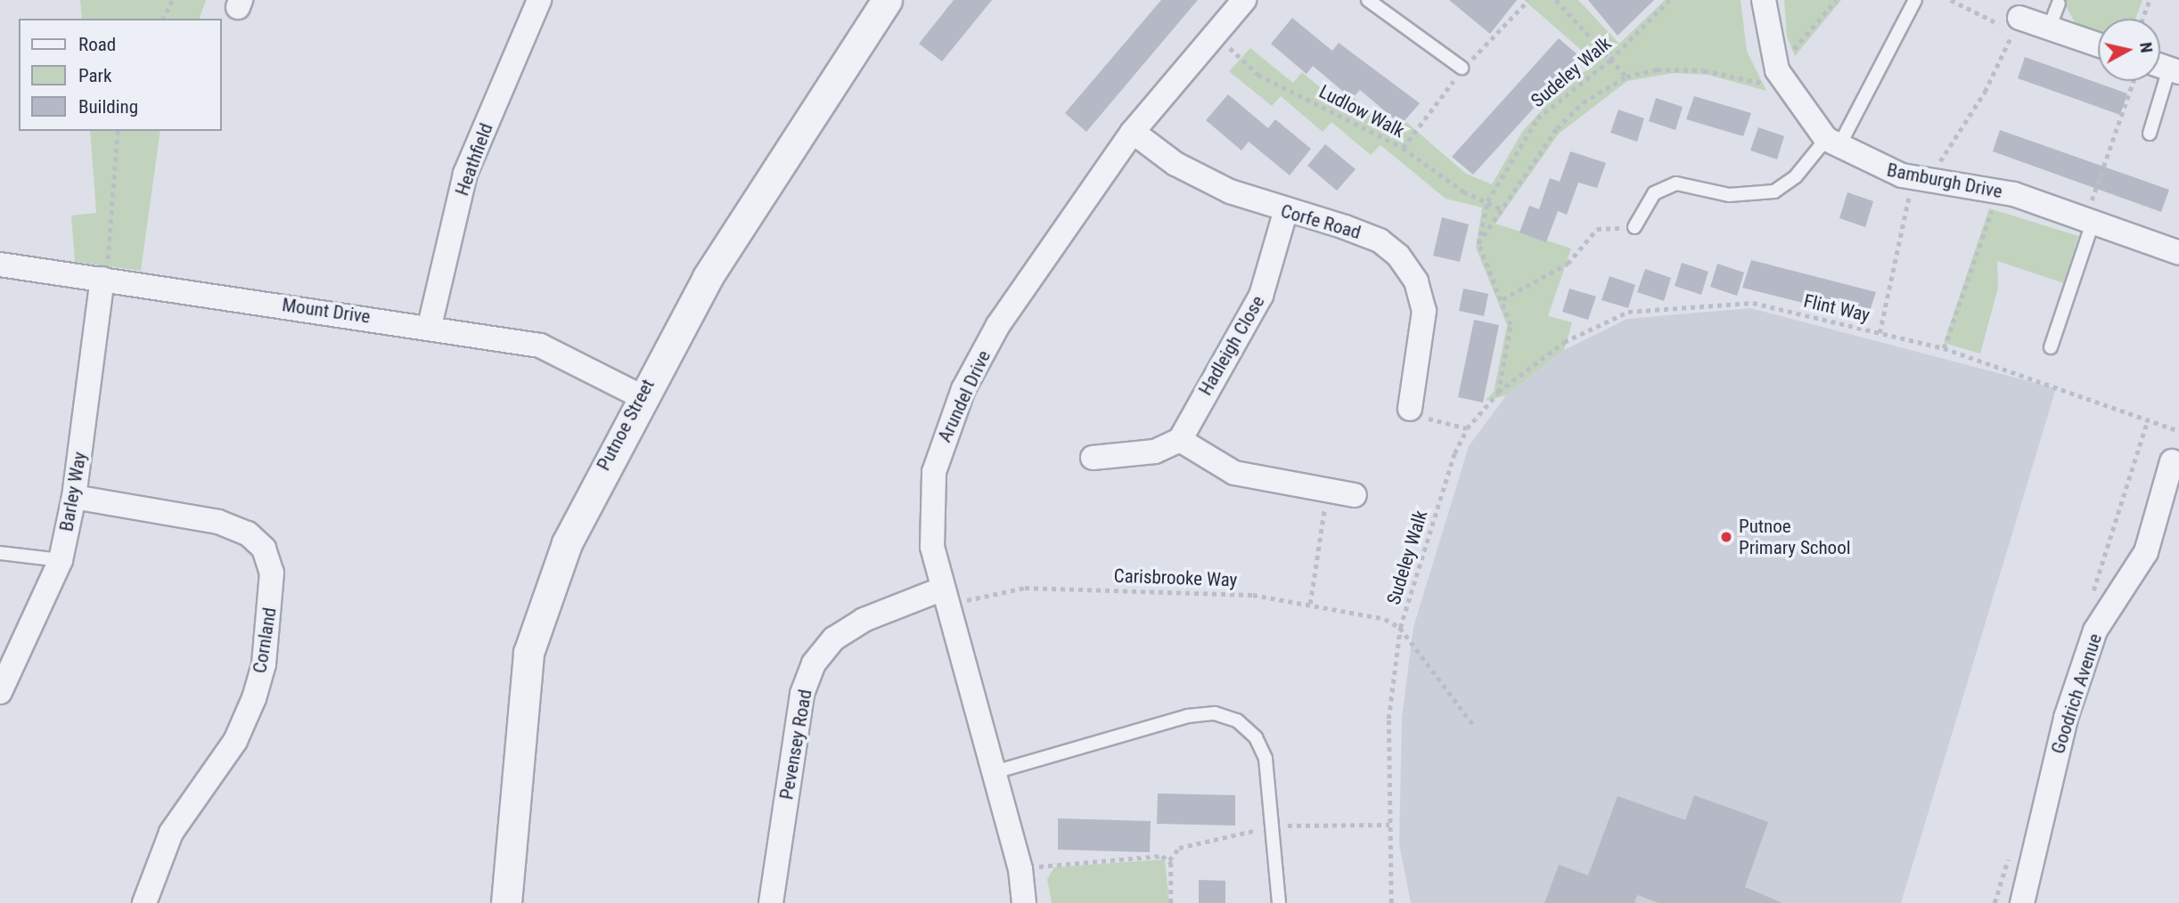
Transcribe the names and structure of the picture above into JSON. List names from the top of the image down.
{
  "streets": {
    "street": [
      "Heathfield",
      "Bamburgh Drive",
      "Corfe Road",
      "Mount Drive",
      "Hadleigh Close",
      "Arundel Drive",
      "Putnoe Street",
      "Barley Way",
      "Cornland",
      "Goodrich Avenue",
      "Pevensey Road"
    ],
    "path": [
      "Sudeley Walk",
      "Ludlow Walk",
      "Flint Way",
      "Carisbrooke Way"
    ]
  },
  "crossings": [
    ["Sudeley Walk", "Ludlow Walk"],
    ["Sudeley Walk", "Bamburgh Drive"],
    ["Sudeley Walk", "Flint Way"],
    ["Sudeley Walk", "Carisbrooke Way"],
    ["Ludlow Walk", "Arundel Drive"],
    ["Heathfield", "Mount Drive"],
    ["Corfe Road", "Hadleigh Close"],
    ["Corfe Road", "Arundel Drive"],
    ["Mount Drive", "Putnoe Street"],
    ["Mount Drive", "Barley Way"],
    ["Arundel Drive", "Carisbrooke Way"],
    ["Arundel Drive", "Pevensey Road"],
    ["Barley Way", "Cornland"],
    ["Carisbrooke Way", "Pevensey Road"]
  ],
  "places": ["Putnoe Primary School"],
  "legend": ["Road", "Park", "Building"],
  "north": "right"
}
